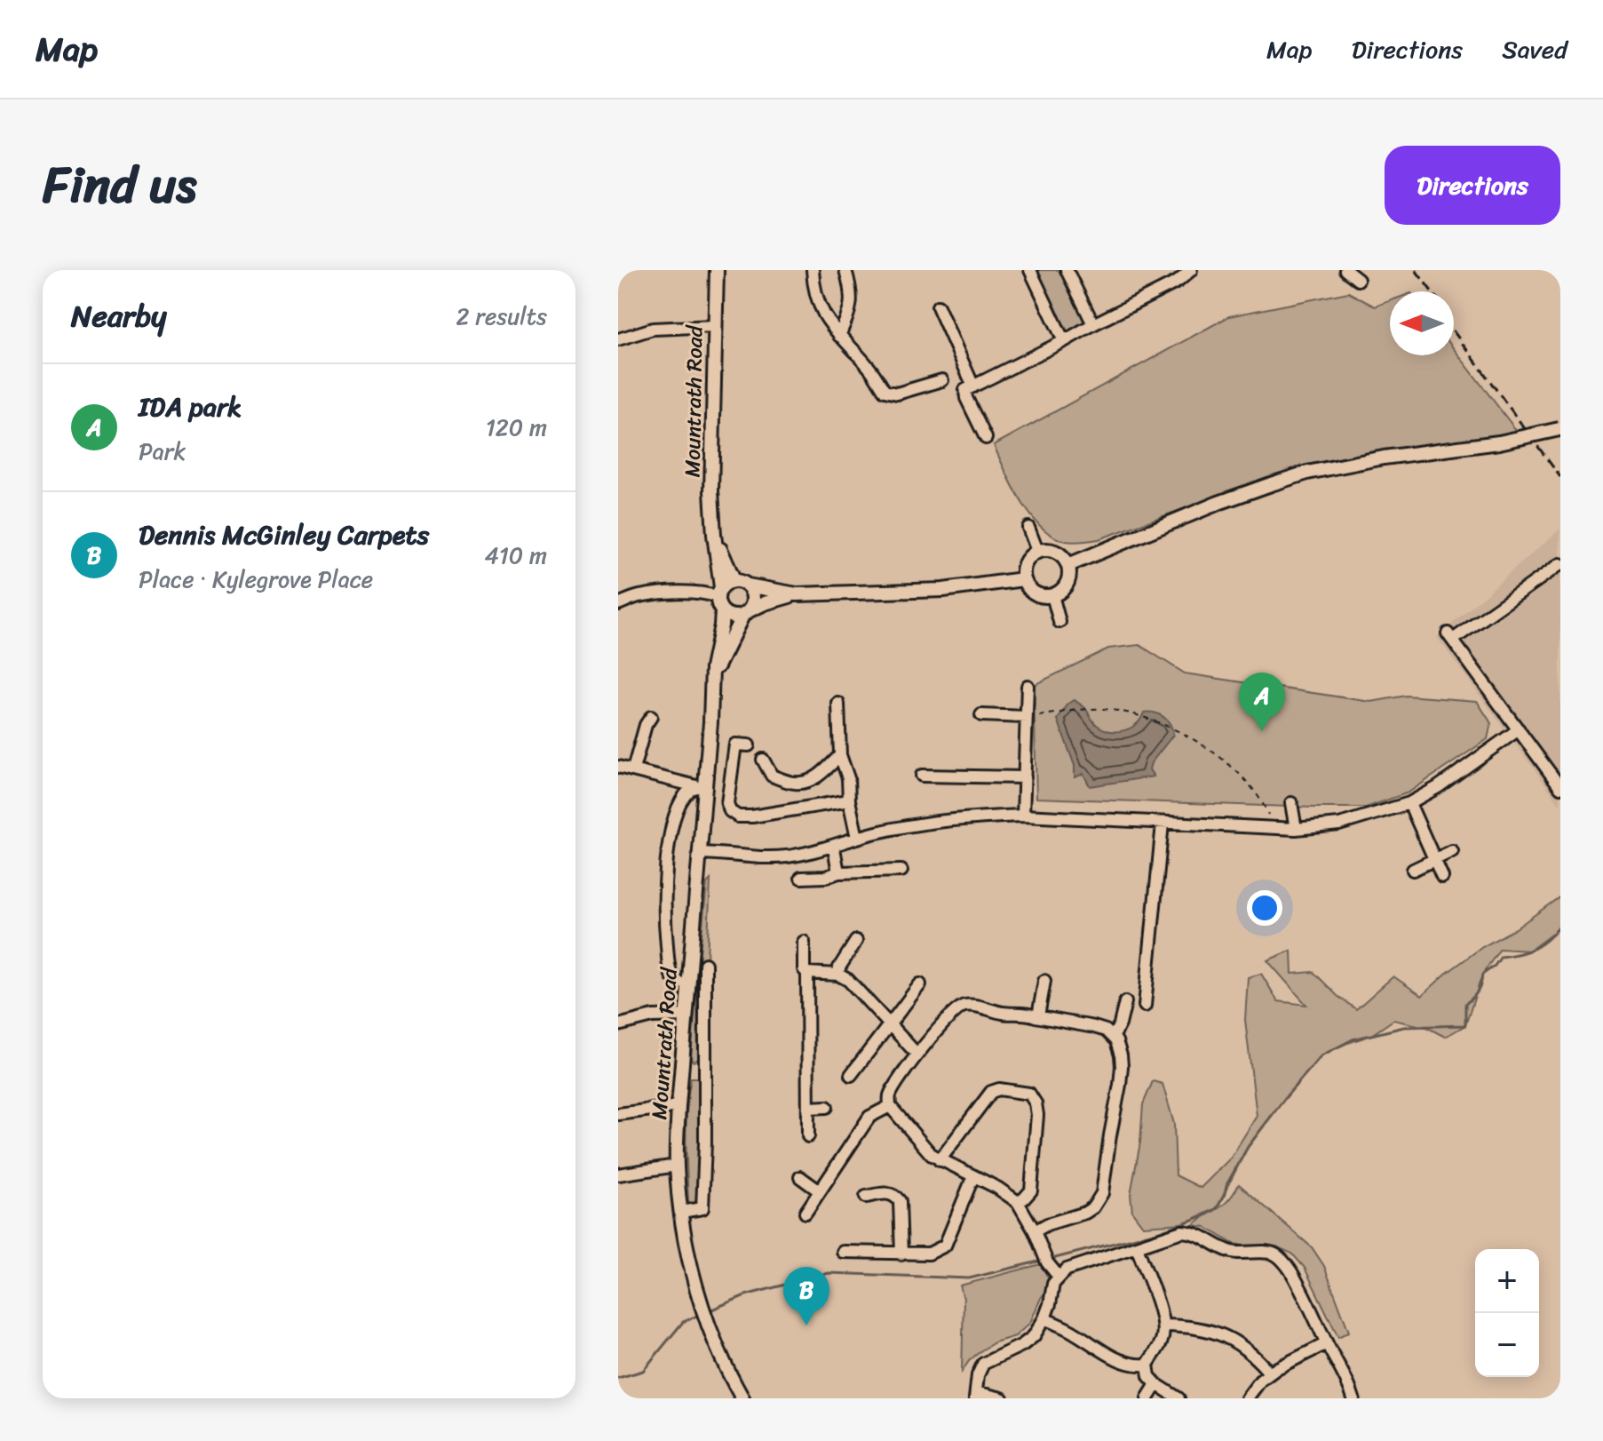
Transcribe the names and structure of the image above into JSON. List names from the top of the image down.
{
  "streets": {
    "main road": ["Mountrath Road"]
  },
  "north": "left",
  "page": {
    "header": "Map",
    "nav": ["Map", "Directions", "Saved"],
    "title": "Find us",
    "buttons": "Directions",
    "heading": ["Nearby", "2 results"],
    "list": [
      {
        "mark": "A",
        "name": "IDA park",
        "note": "Park",
        "value": "120 m"
      },
      {
        "mark": "B",
        "name": "Dennis McGinley Carpets",
        "note": "Place · Kylegrove Place",
        "value": "410 m"
      }
    ],
    "pins": ["A", "B"],
    "map_buttons": ["+", "−"]
  }
}
